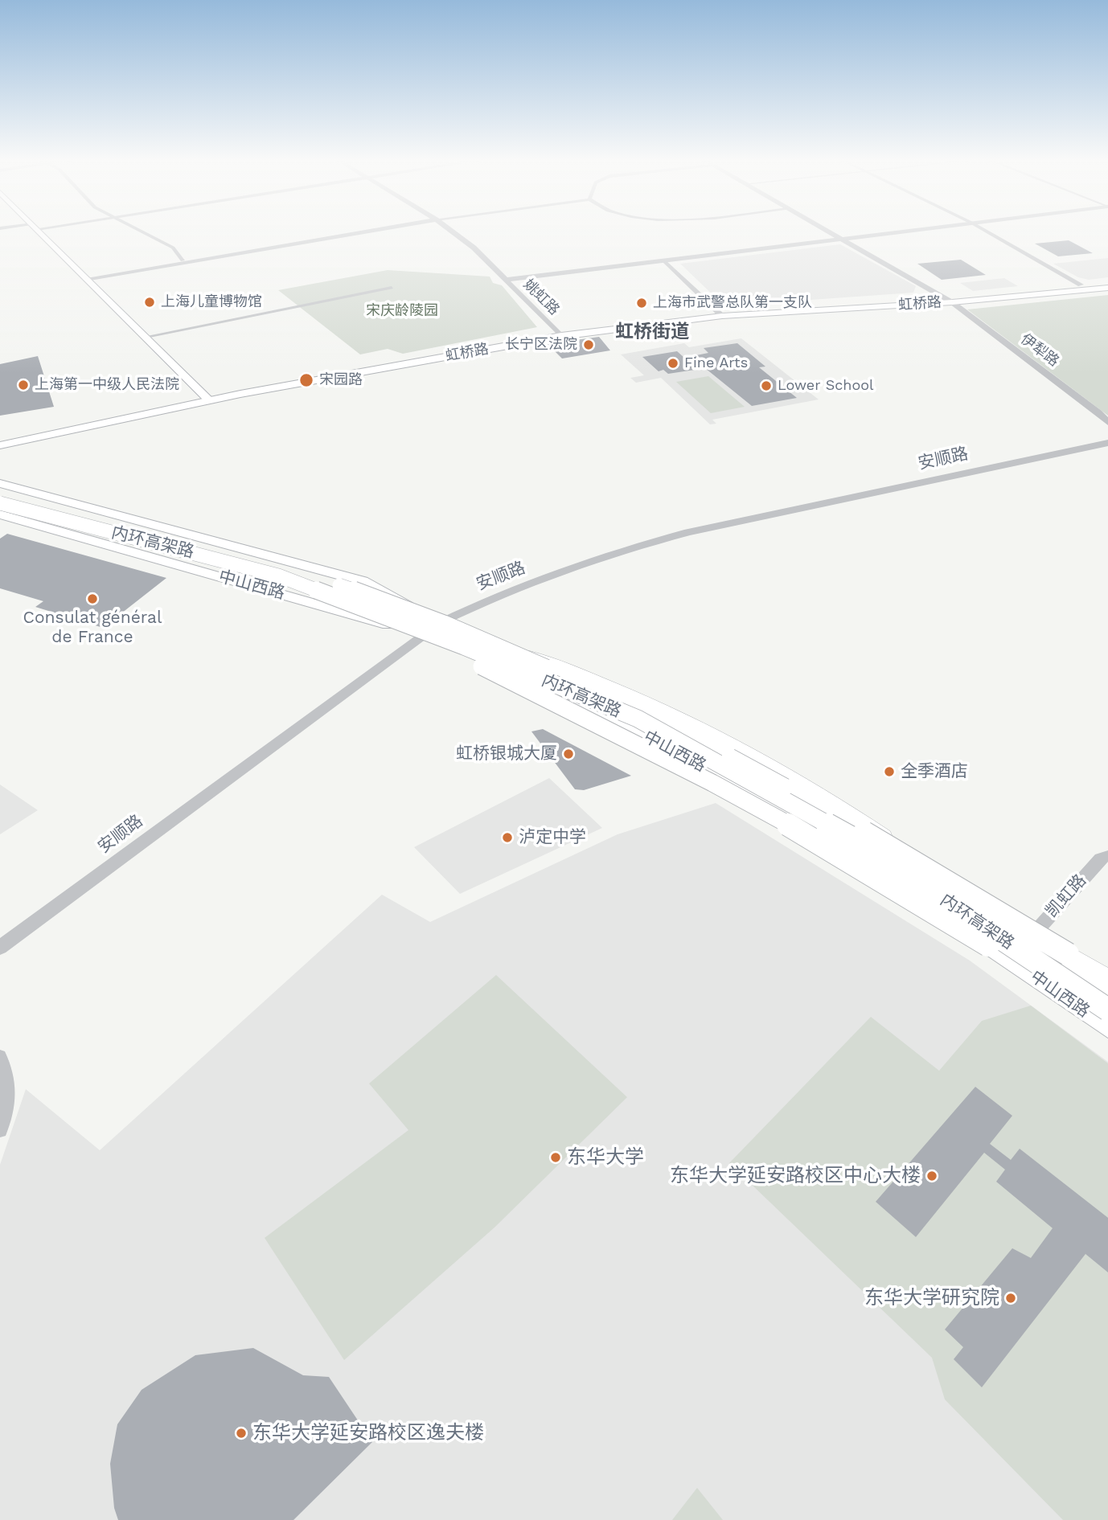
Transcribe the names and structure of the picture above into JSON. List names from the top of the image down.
{
  "streets": {
    "highway": ["内环高架路"],
    "main road": ["虹桥路", "中山西路"],
    "street": [
      "姚虹路",
      "伊犁路",
      "安顺路",
      "凯虹路"
    ]
  },
  "crossings": [
    ["姚虹路", "虹桥路"],
    ["虹桥路", "伊犁路"],
    ["安顺路", "中山西路"],
    ["内环高架路", "中山西路"],
    ["中山西路", "凯虹路"]
  ],
  "districts": ["虹桥街道"],
  "parks": ["宋庆龄陵园"],
  "places": [
    "上海儿童博物馆",
    "上海市武警总队第一支队",
    "长宁区法院",
    "Fine Arts",
    "宋园路",
    "上海第一中级人民法院",
    "Lower School",
    "Consulat général de France",
    "虹桥银城大厦",
    "全季酒店",
    "泸定中学",
    "东华大学",
    "东华大学延安路校区中心大楼",
    "东华大学研究院",
    "东华大学延安路校区逸夫楼"
  ]
}
